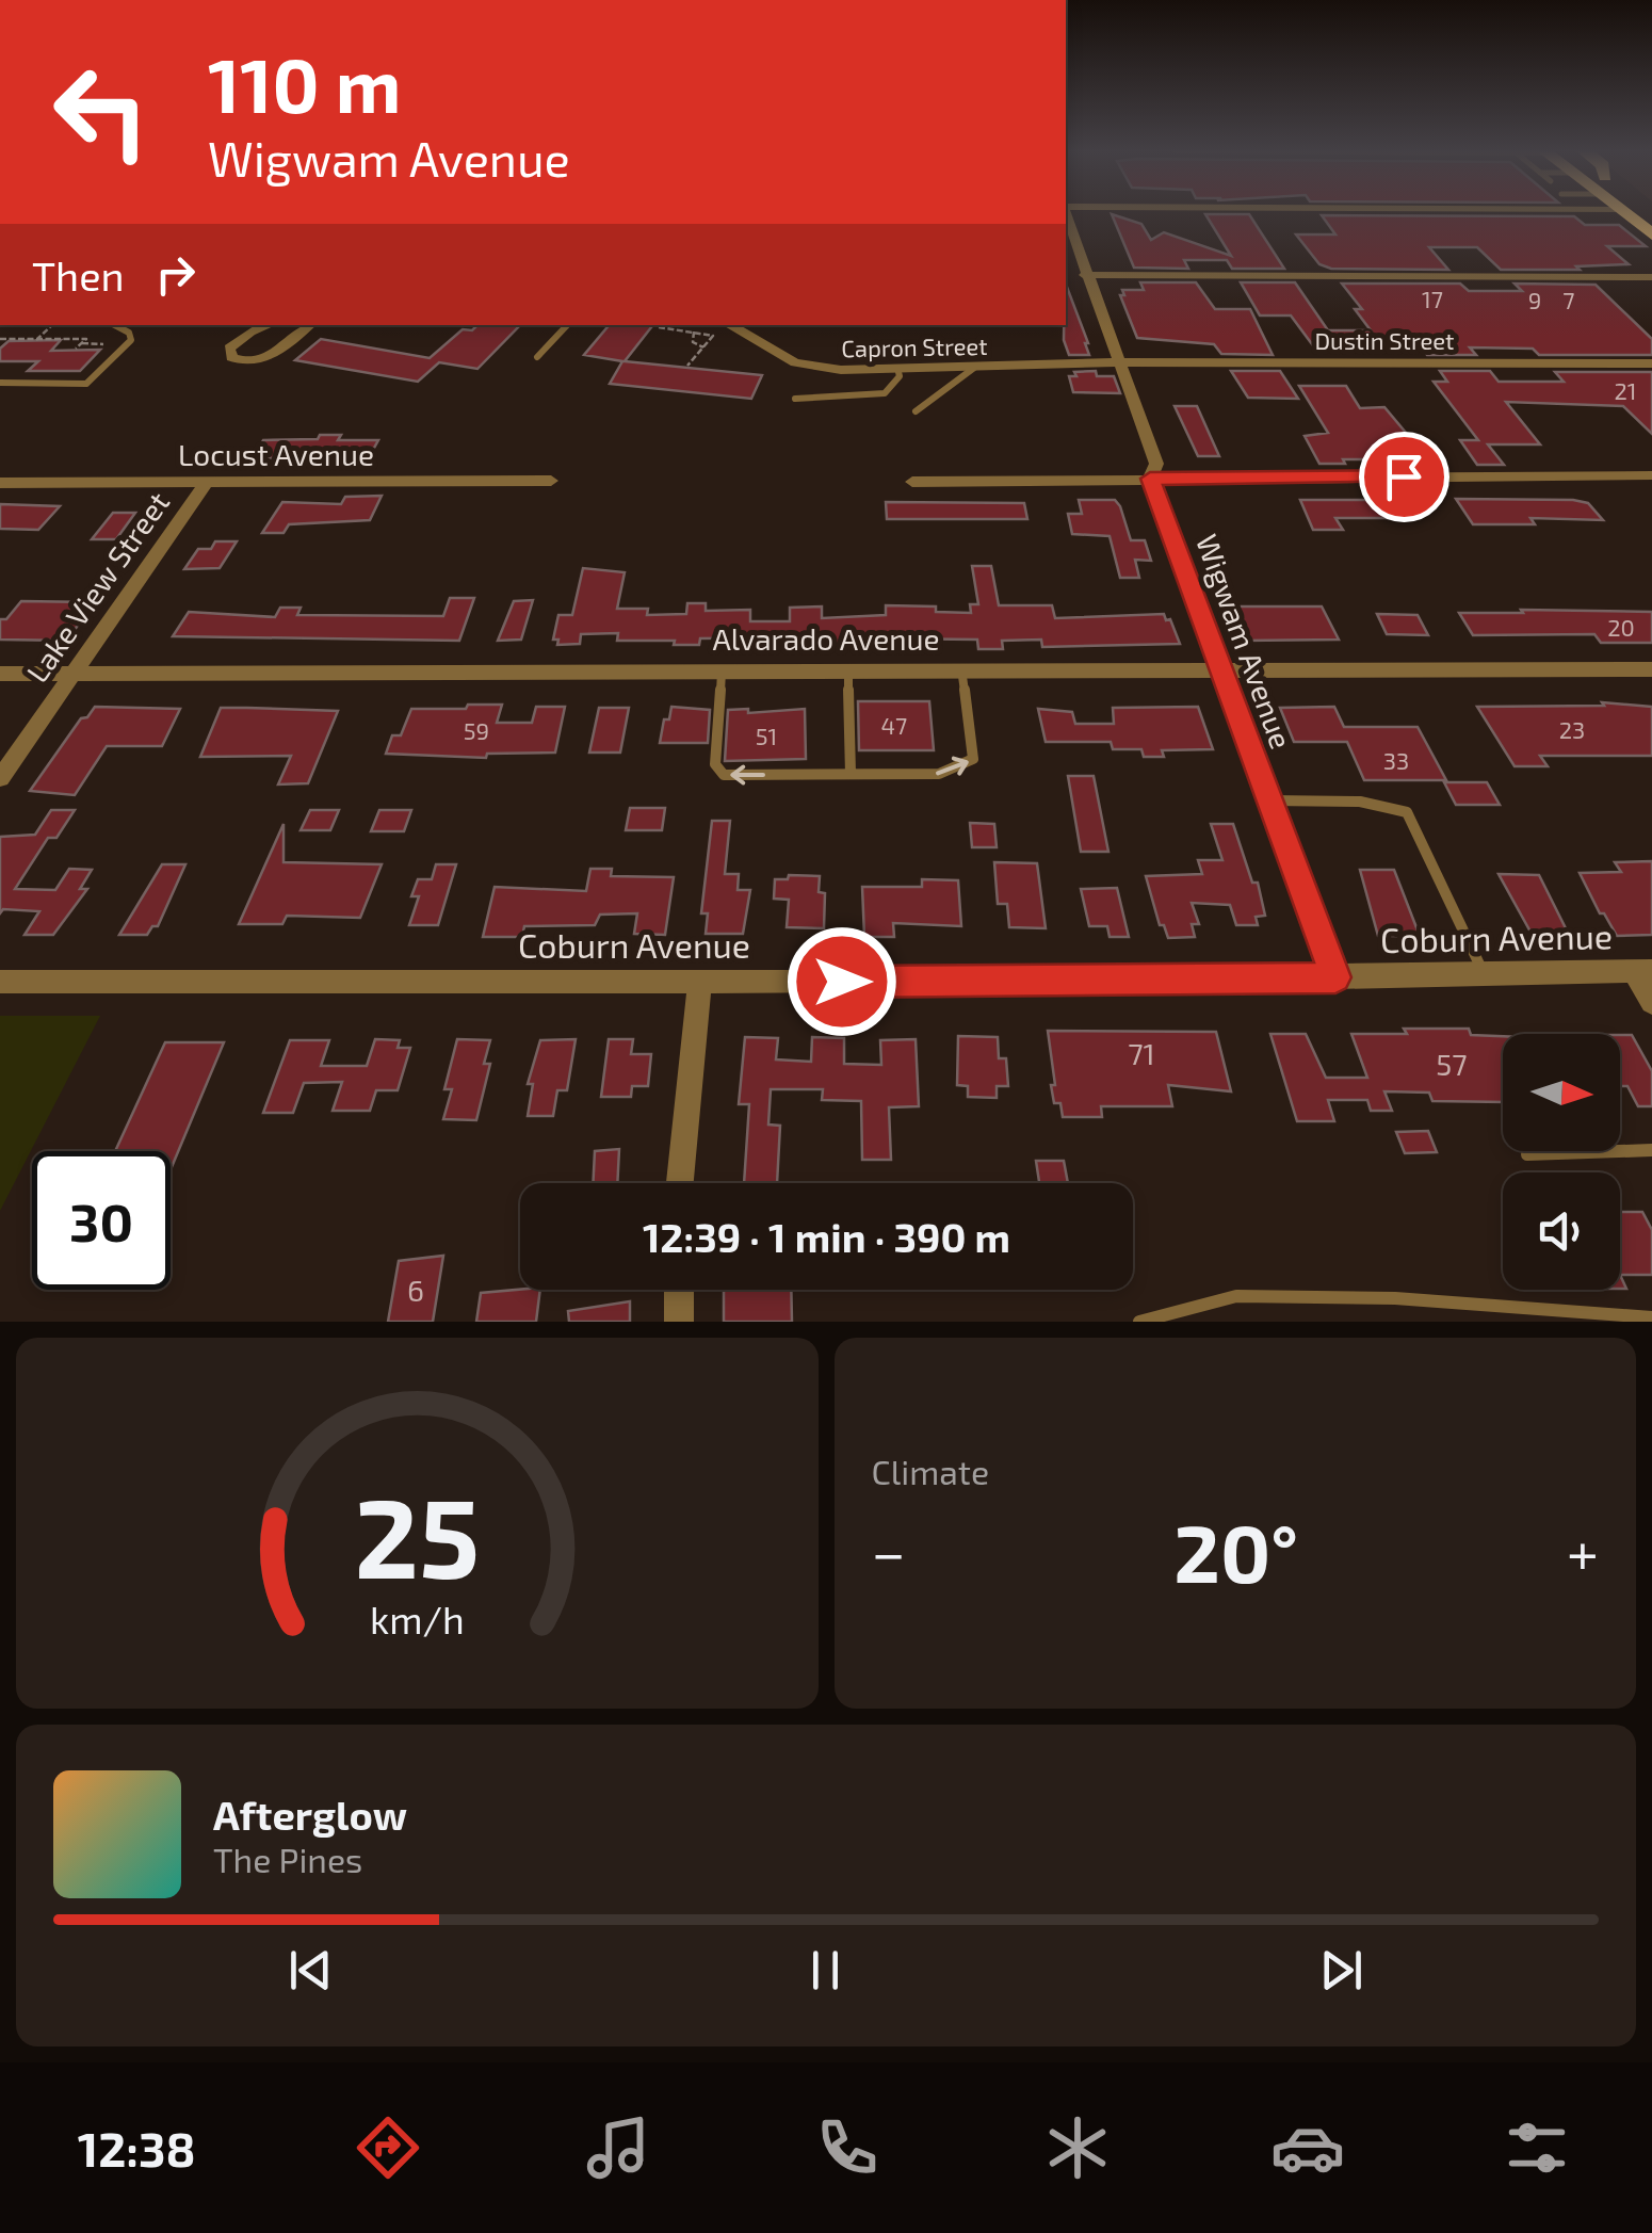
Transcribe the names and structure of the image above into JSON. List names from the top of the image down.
{
  "streets": {
    "street": [
      "Dustin Street",
      "Capron Street",
      "Locust Avenue",
      "Lake View Street",
      "Alvarado Avenue",
      "Wigwam Avenue",
      "Coburn Avenue"
    ]
  },
  "crossings": [
    ["Dustin Street", "Capron Street"],
    ["Dustin Street", "Wigwam Avenue"],
    ["Capron Street", "Wigwam Avenue"],
    ["Locust Avenue", "Lake View Street"],
    ["Lake View Street", "Alvarado Avenue"],
    ["Alvarado Avenue", "Wigwam Avenue"],
    ["Wigwam Avenue", "Coburn Avenue"]
  ],
  "house_numbers": [
    "17",
    "9",
    "7",
    "21",
    "20",
    "47",
    "23",
    "59",
    "51",
    "33",
    "71",
    "57",
    "6"
  ],
  "north": "right",
  "page": {
    "turn": ["110 m", "Wigwam Avenue"],
    "then": "Then",
    "limit": "30",
    "trip": "12:39 · 1 min · 390 m",
    "tile": "Climate",
    "heat": ["−", "20°", "+"],
    "song": ["Afterglow", "The Pines"],
    "tabs": "12:38",
    "gauge": ["25", "km/h"]
  }
}
